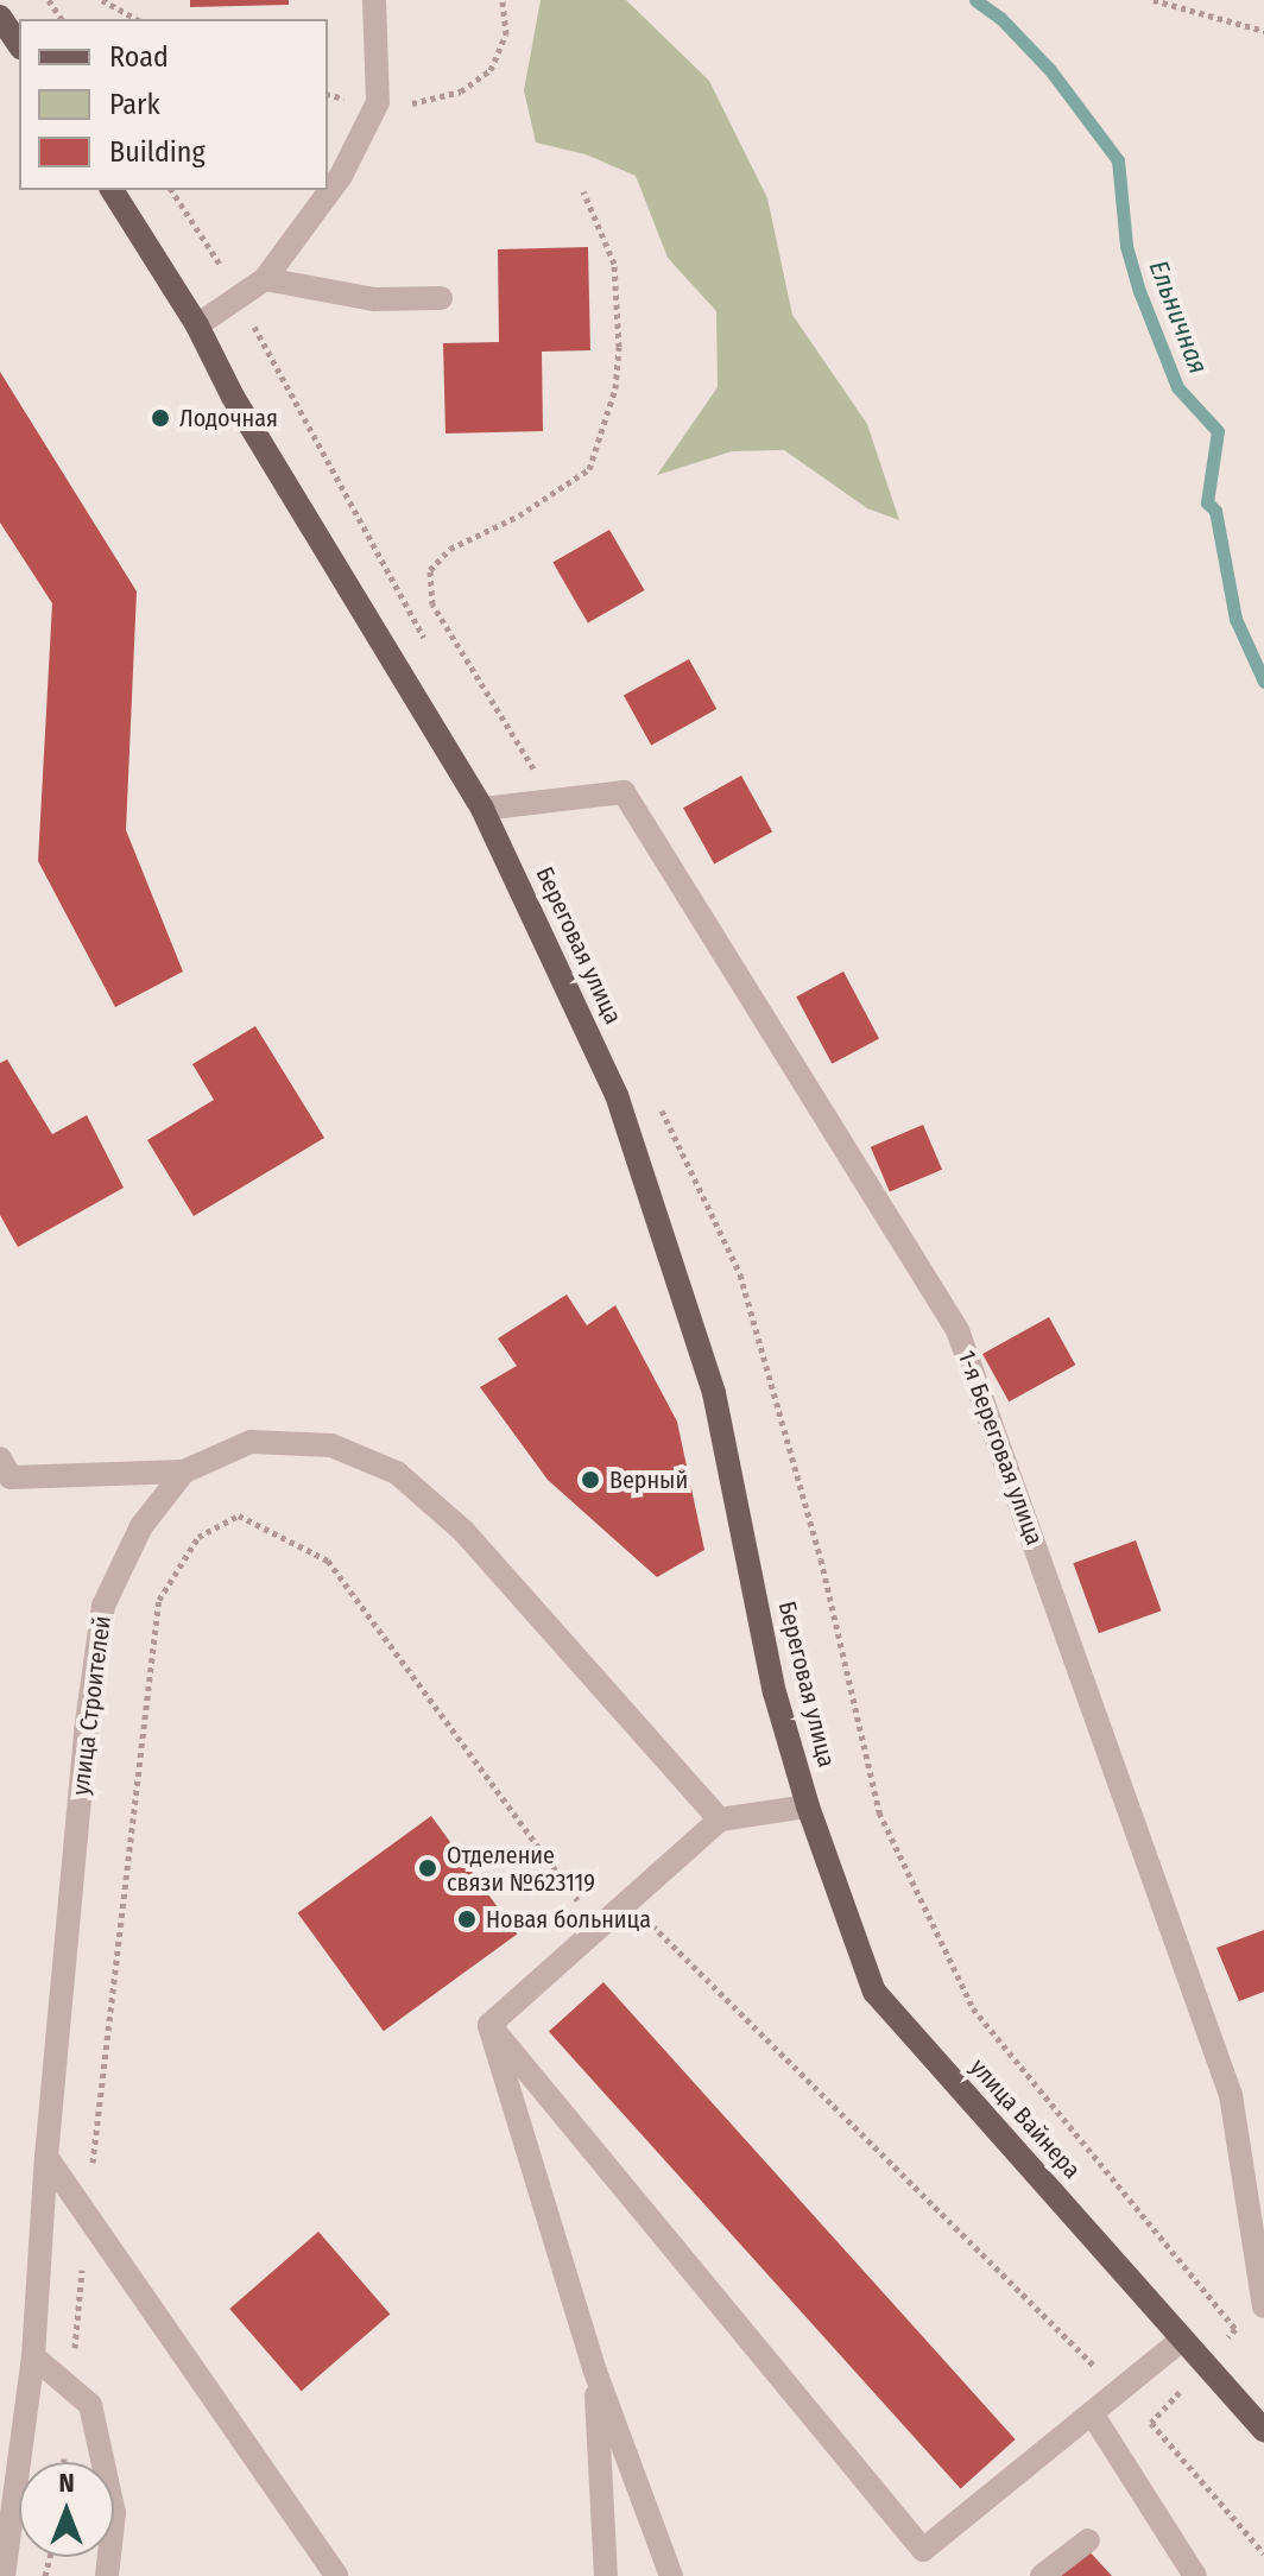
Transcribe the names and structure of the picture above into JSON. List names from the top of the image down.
{
  "streets": {
    "main road": ["Береговая улица", "улица Вайнера"],
    "street": ["1-я Береговая улица", "улица Строителей"]
  },
  "crossings": [
    ["Береговая улица", "1-я Береговая улица"],
    ["Береговая улица", "улица Вайнера"]
  ],
  "water": ["Ельничная"],
  "places": [
    "Лодочная",
    "Верный",
    "Отделение связи №623119",
    "Новая больница"
  ],
  "legend": ["Road", "Park", "Building"],
  "north": "top"
}
